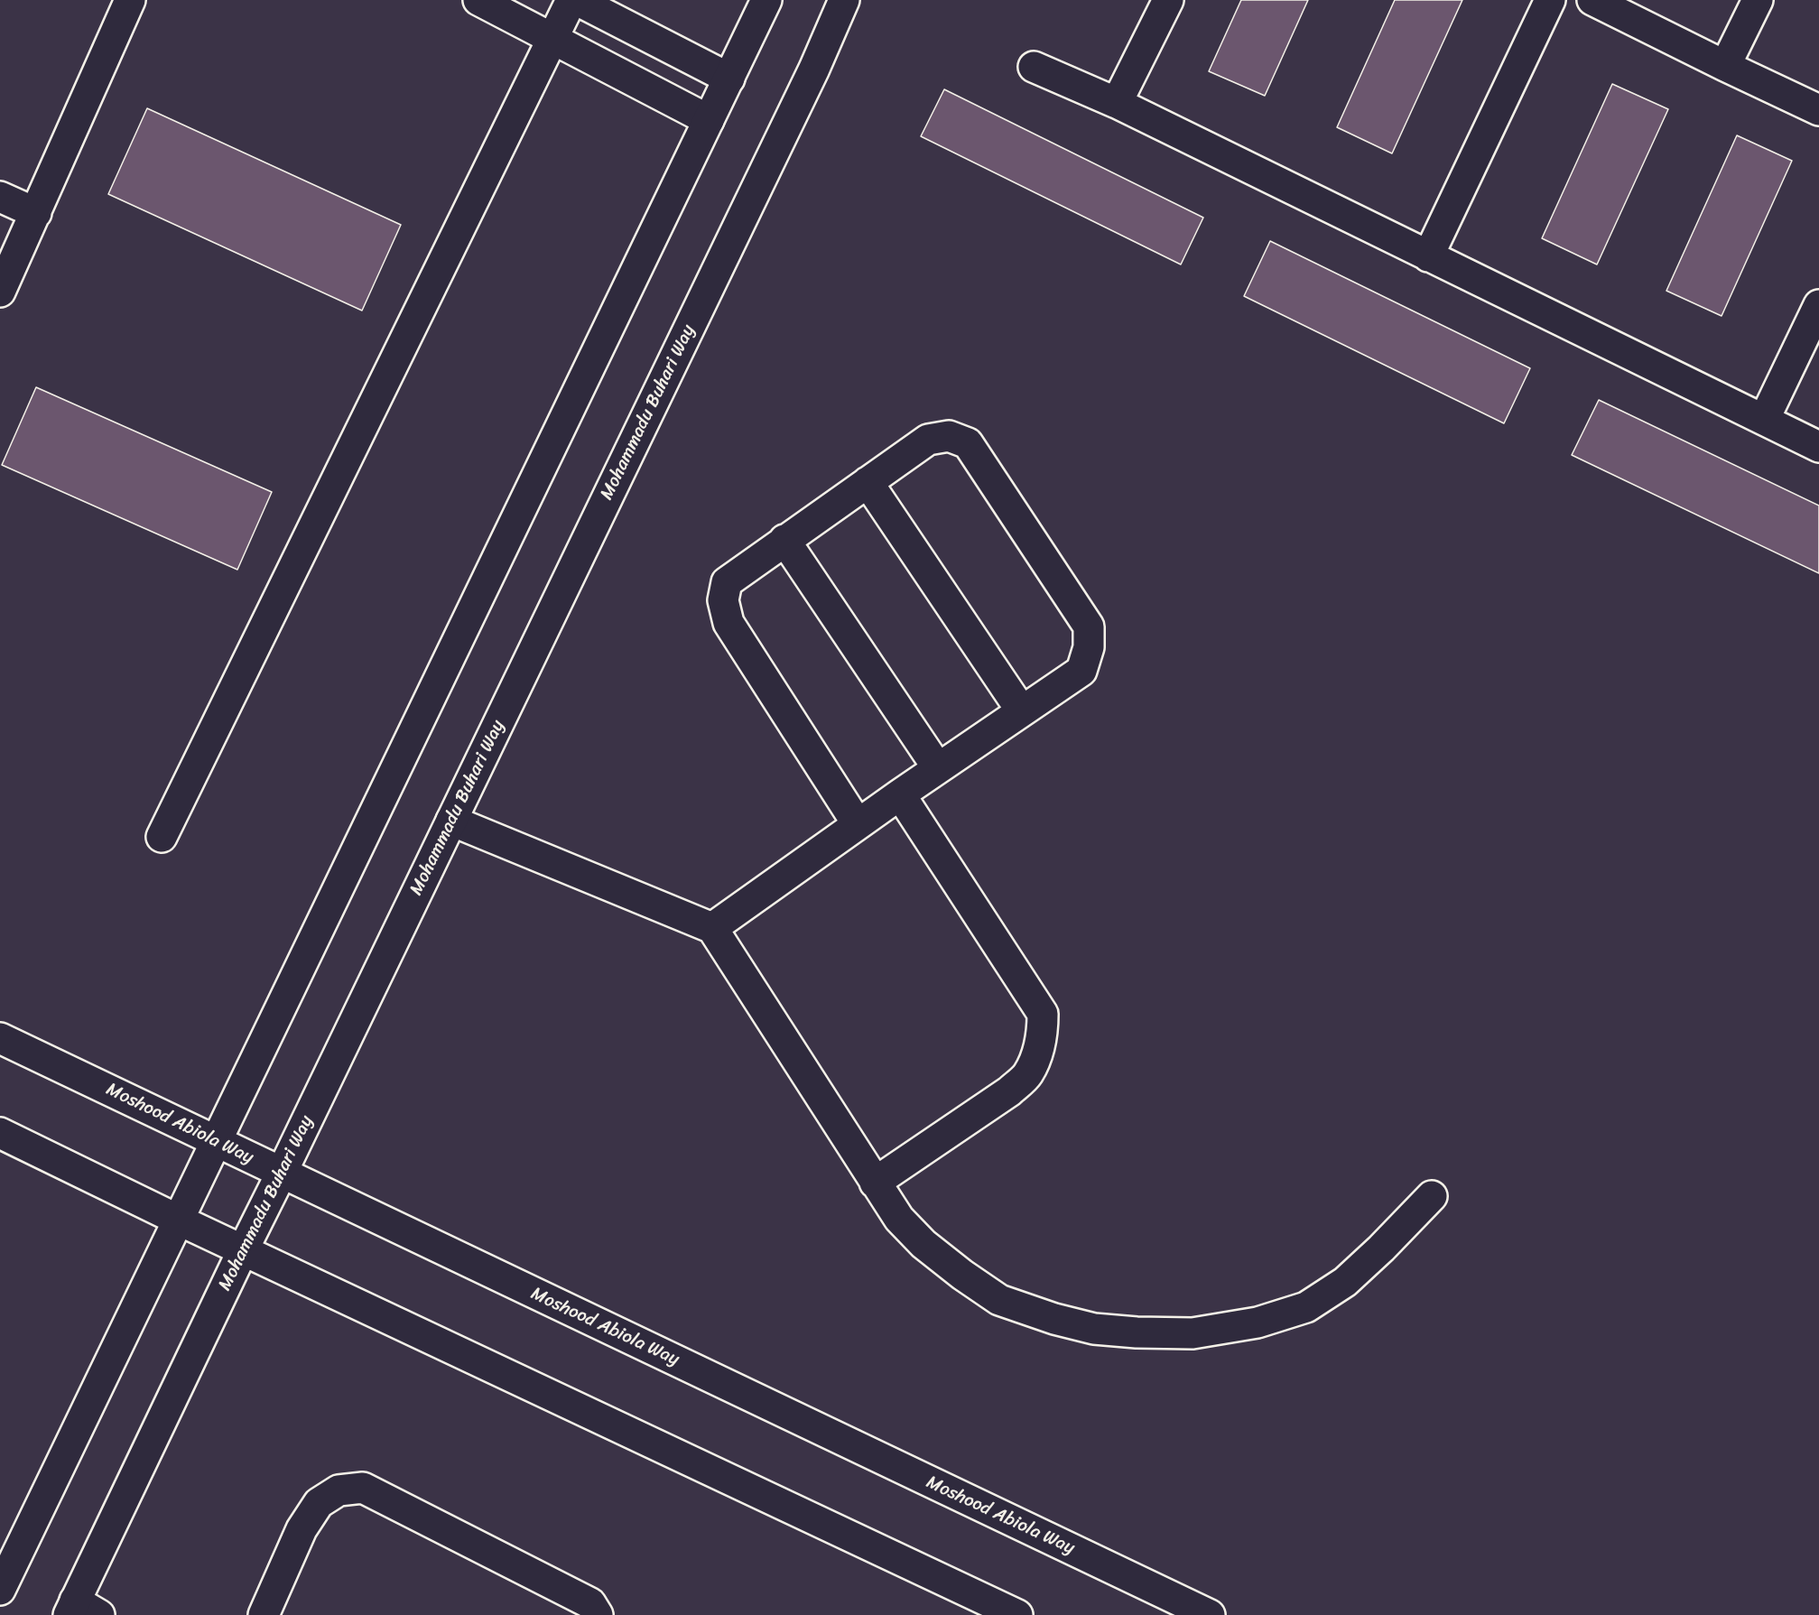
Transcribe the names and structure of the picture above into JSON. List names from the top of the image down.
{
  "streets": {
    "main road": ["Mohammadu Buhari Way", "Moshood Abiola Way"]
  },
  "crossings": [
    ["Mohammadu Buhari Way", "Moshood Abiola Way"]
  ]
}
